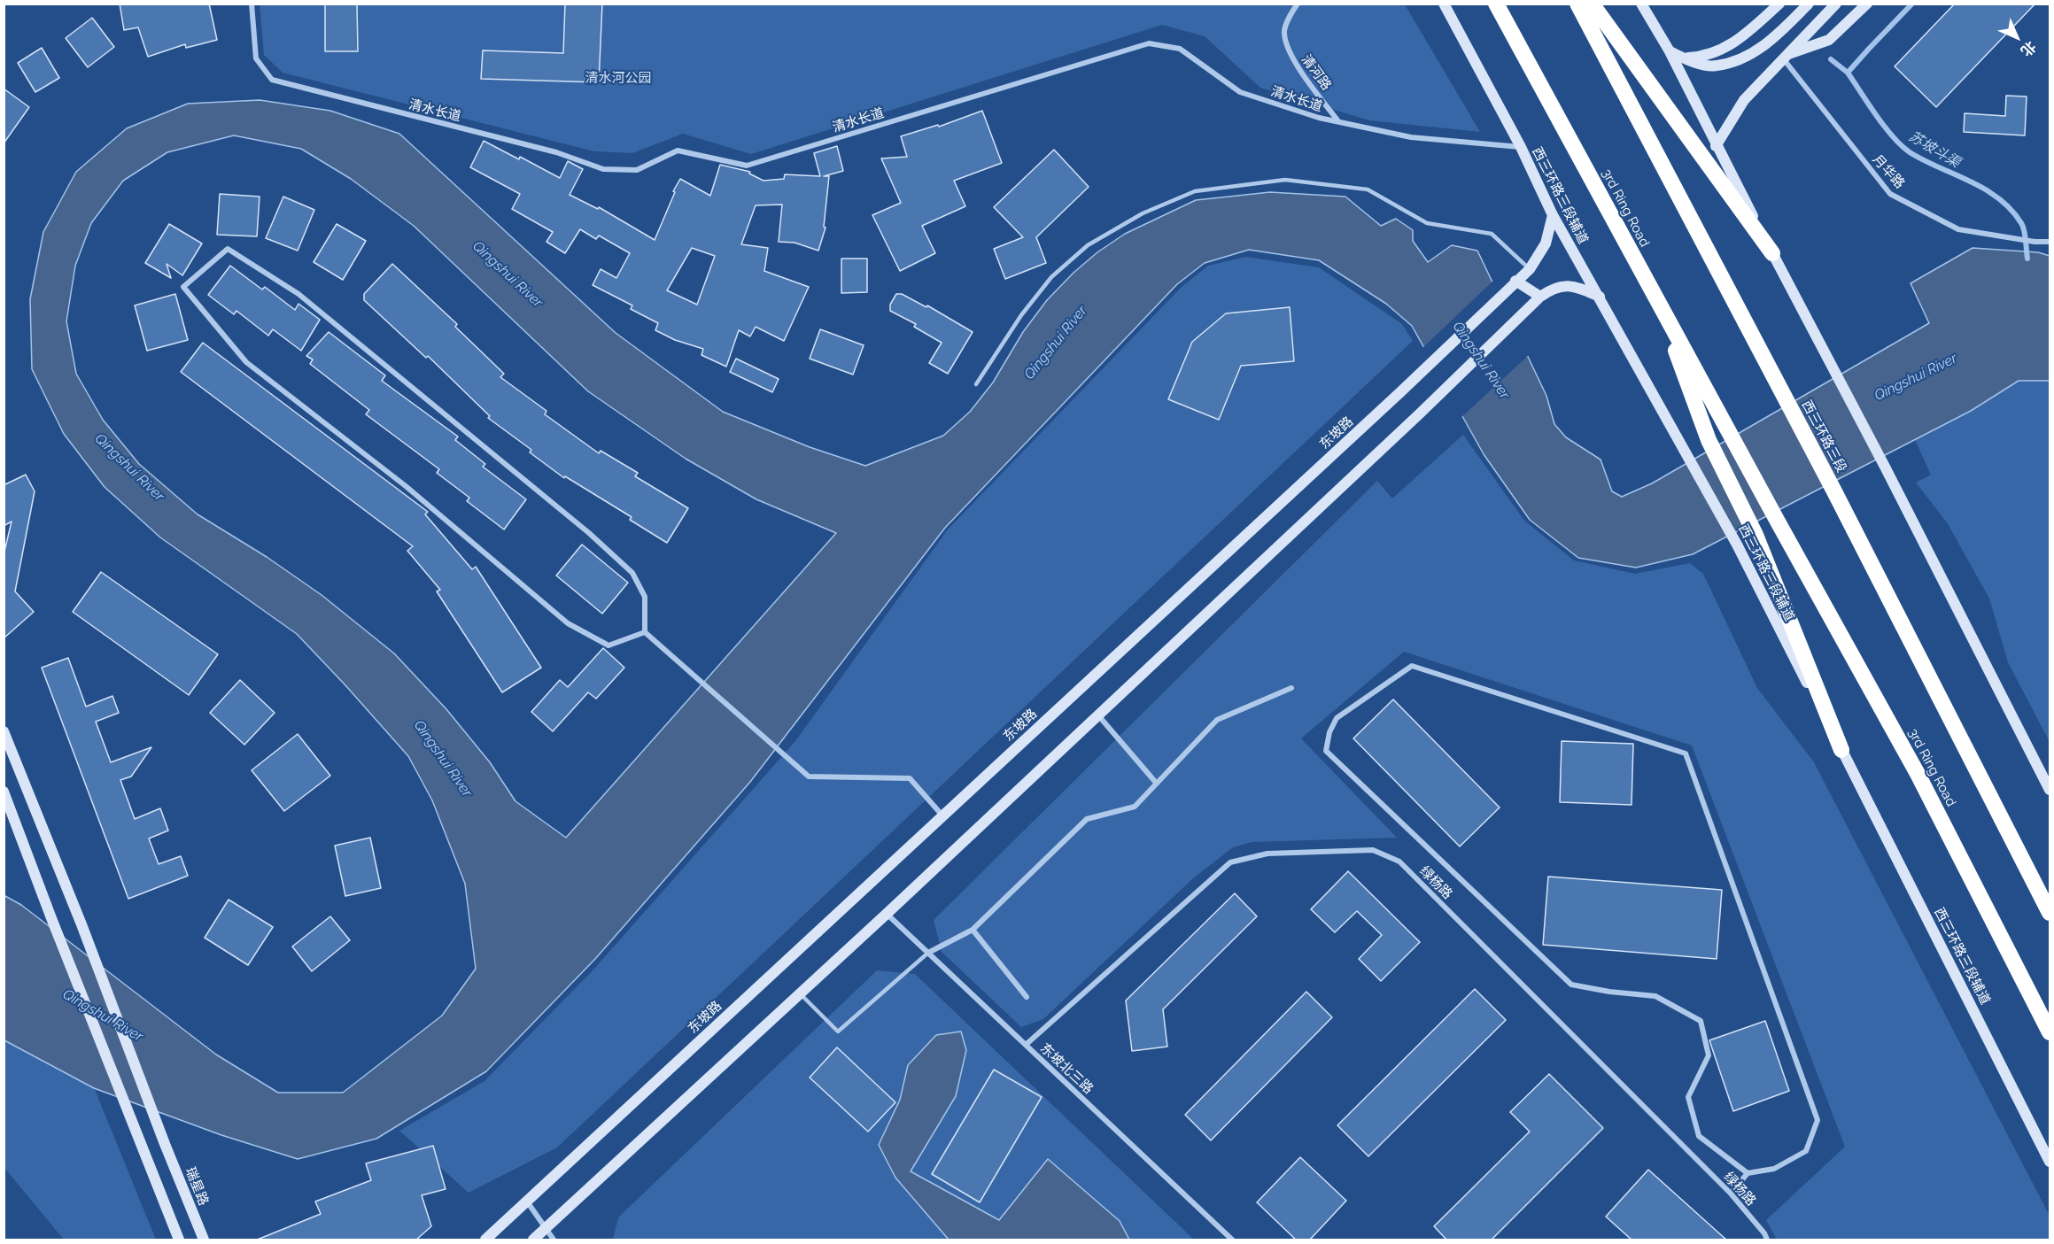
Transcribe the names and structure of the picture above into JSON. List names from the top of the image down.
{
  "streets": {
    "highway": ["3rd Ring Road", "西三环路三段"],
    "main road": ["西三环路三段辅道", "东坡路", "瑞星路"],
    "street": [
      "清河路",
      "清水长道",
      "月华路",
      "绿杨路",
      "东坡北三路"
    ]
  },
  "crossings": [
    ["清河路", "清水长道"],
    ["清水长道", "西三环路三段辅道"],
    ["西三环路三段辅道", "东坡路"],
    ["绿杨路", "东坡北三路"]
  ],
  "water": ["苏坡斗渠", "Qingshui River"],
  "parks": ["清水河公园"],
  "north": "bottom right"
}
